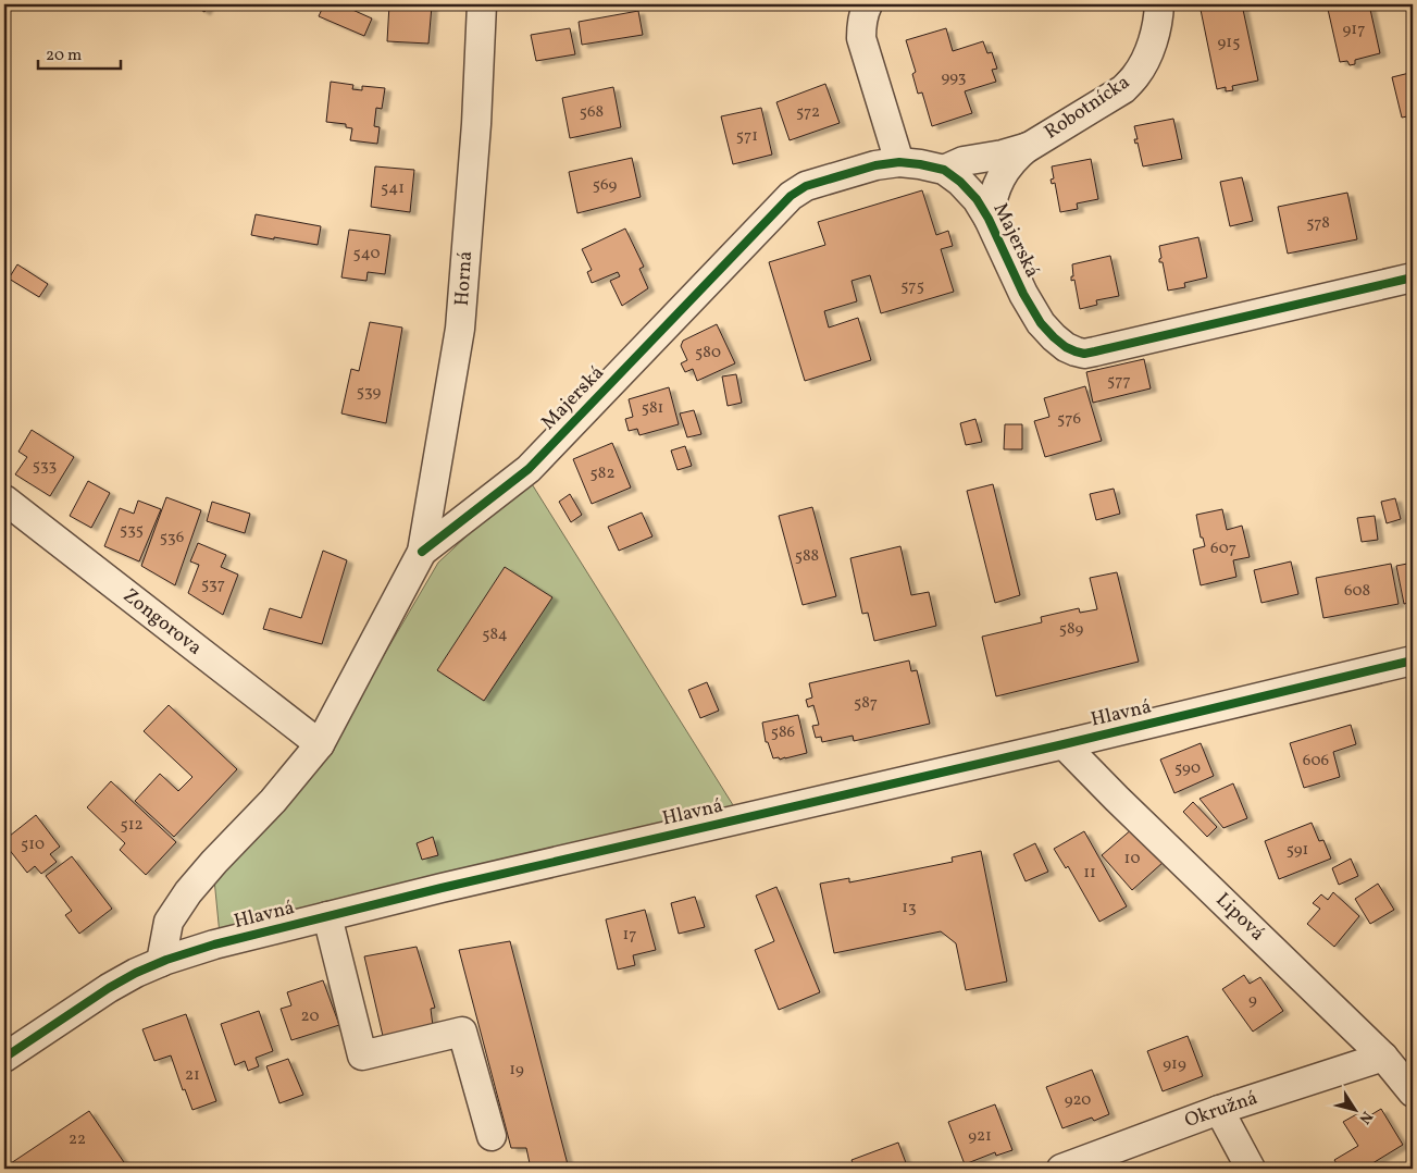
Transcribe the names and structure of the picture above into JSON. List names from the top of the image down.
{
  "streets": {
    "street": [
      "Robotnícka",
      "Majerská",
      "Horná",
      "Zongorova",
      "Hlavná",
      "Lipová",
      "Okružná"
    ]
  },
  "crossings": [
    ["Robotnícka", "Majerská"],
    ["Majerská", "Horná"],
    ["Hlavná", "Lipová"],
    ["Lipová", "Okružná"]
  ],
  "house_numbers": [
    "917",
    "915",
    "993",
    "568",
    "572",
    "571",
    "569",
    "541",
    "578",
    "540",
    "575",
    "580",
    "577",
    "539",
    "581",
    "576",
    "533",
    "582",
    "535",
    "536",
    "607",
    "588",
    "537",
    "608",
    "589",
    "584",
    "587",
    "586",
    "606",
    "590",
    "512",
    "510",
    "591",
    "10",
    "11",
    "13",
    "17",
    "9",
    "20",
    "919",
    "19",
    "21",
    "920",
    "921",
    "22"
  ],
  "scale_bar": "20 m",
  "north": "bottom right"
}
